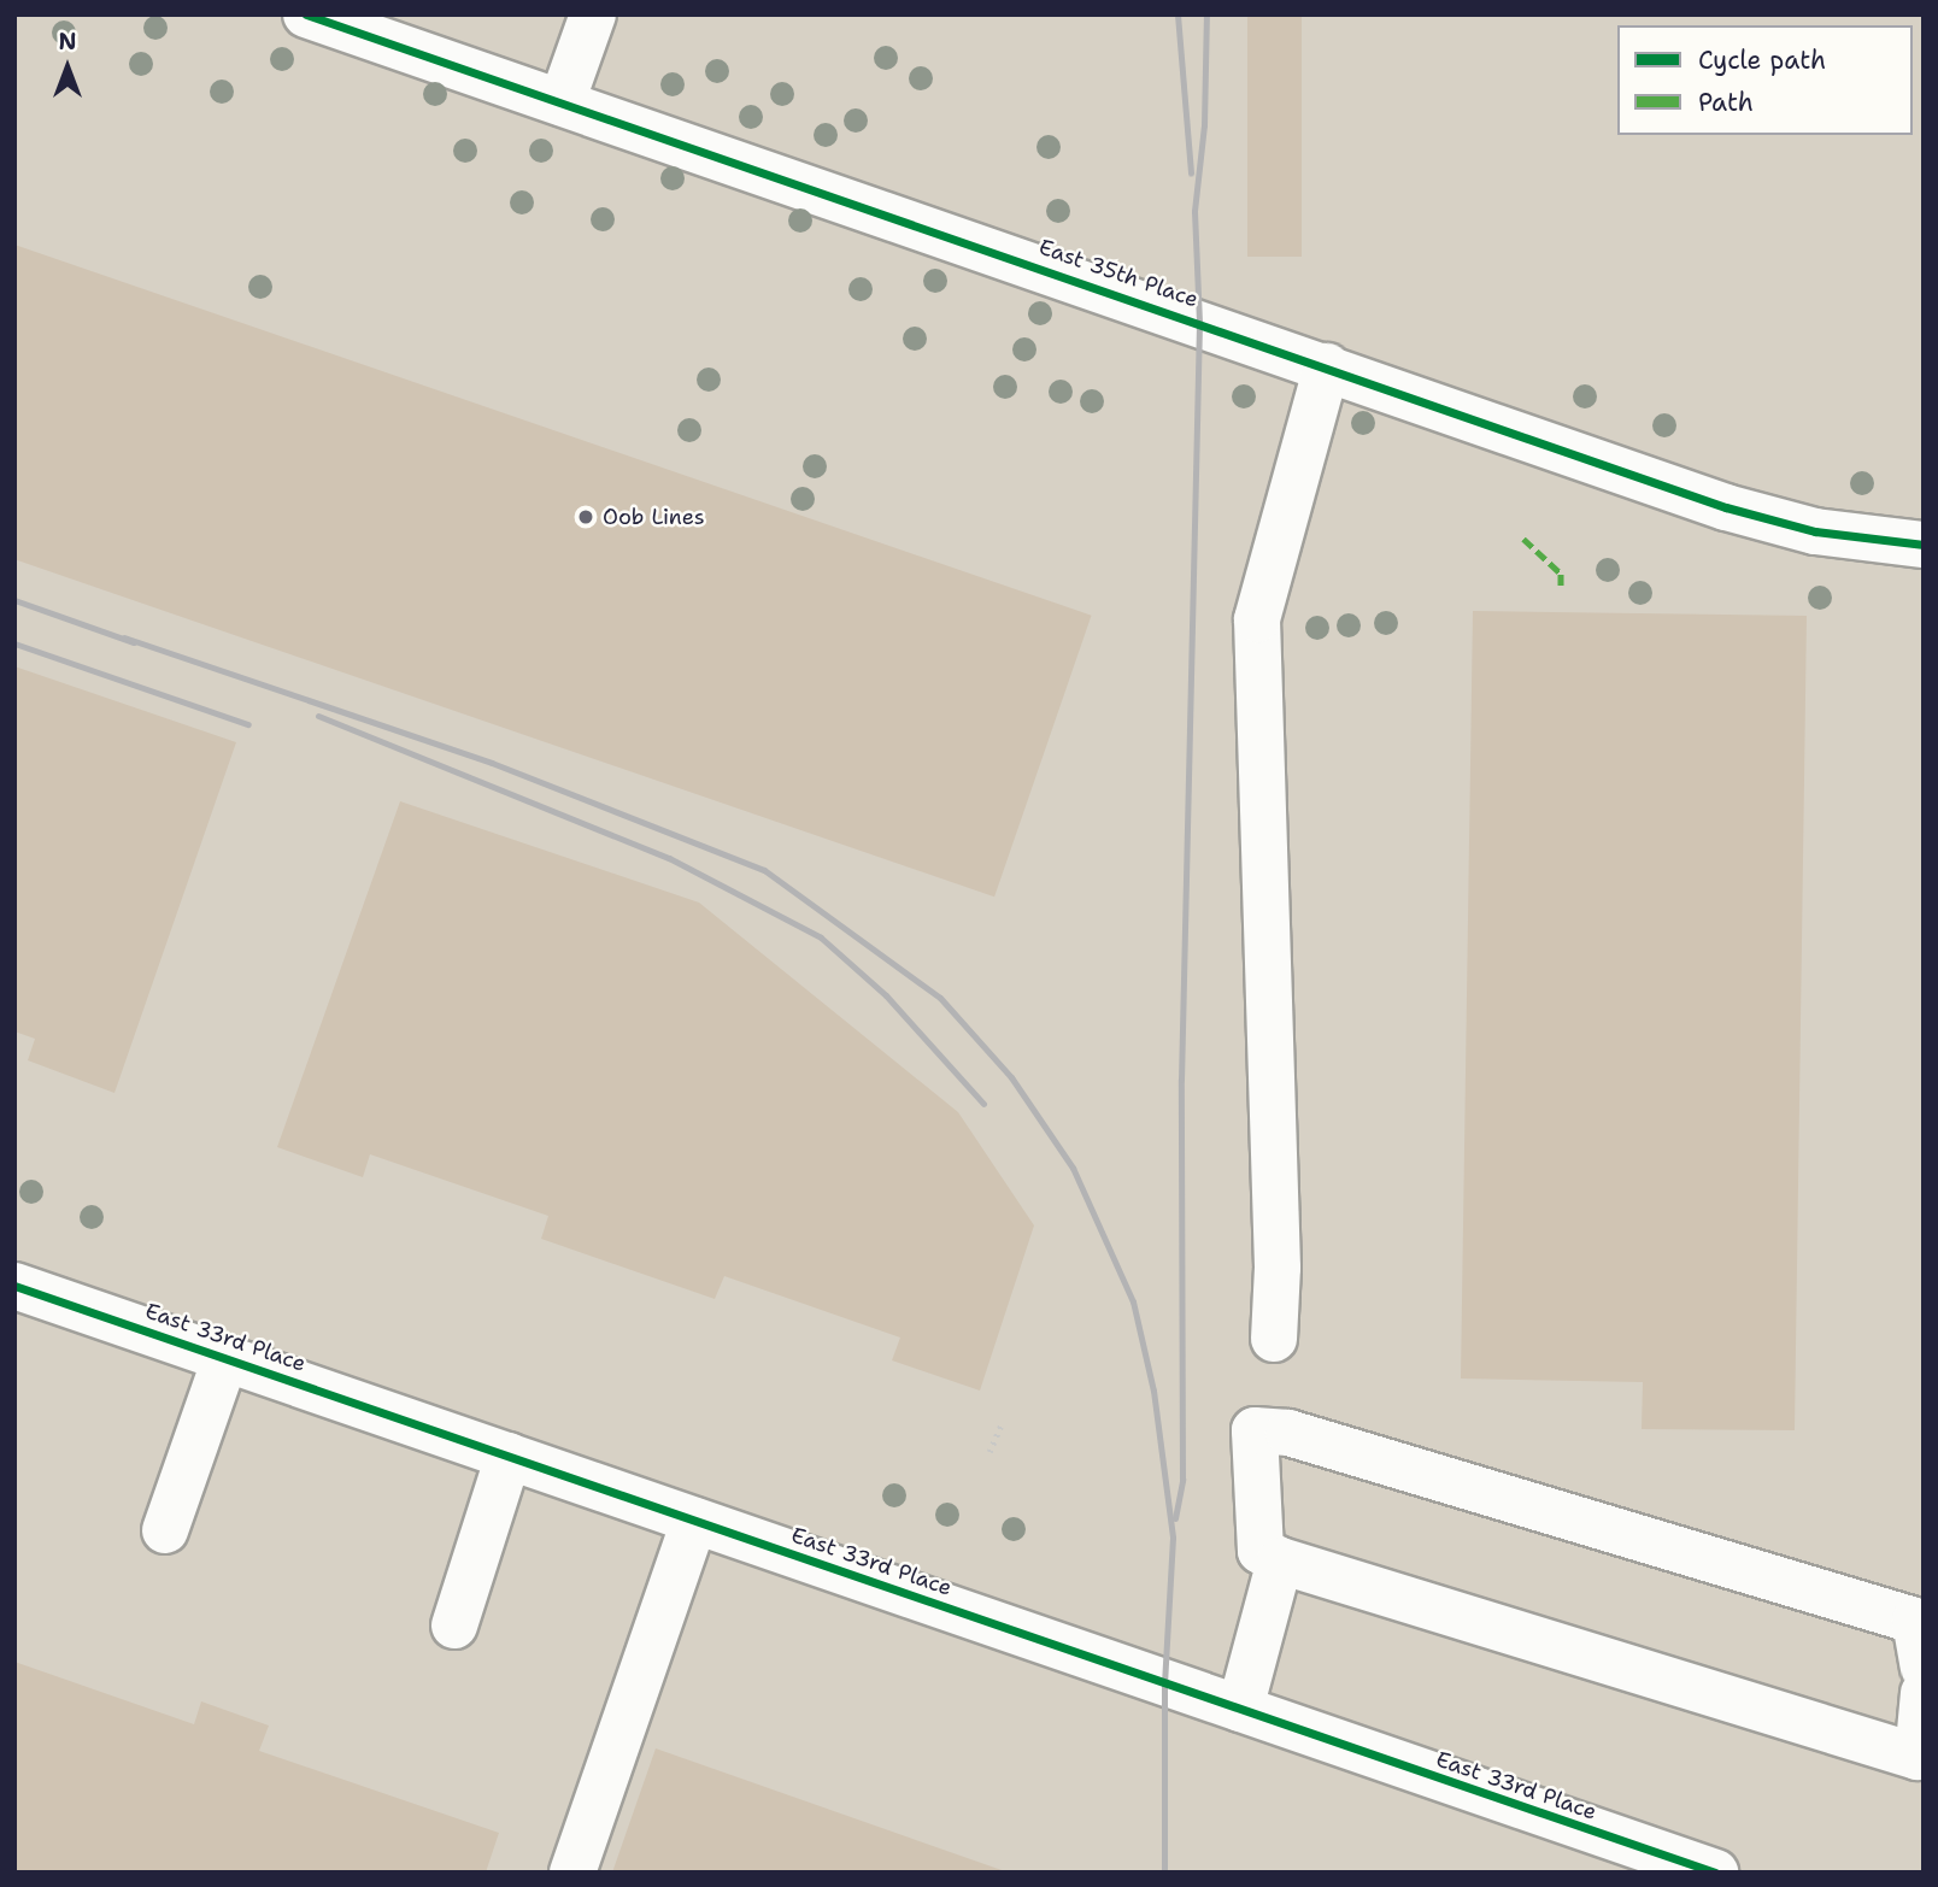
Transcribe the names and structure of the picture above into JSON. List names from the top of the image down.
{
  "streets": {
    "street": ["East 35th Place", "East 33rd Place"]
  },
  "places": ["Oob Lines"],
  "legend": ["Cycle path", "Path"],
  "north": "top"
}
